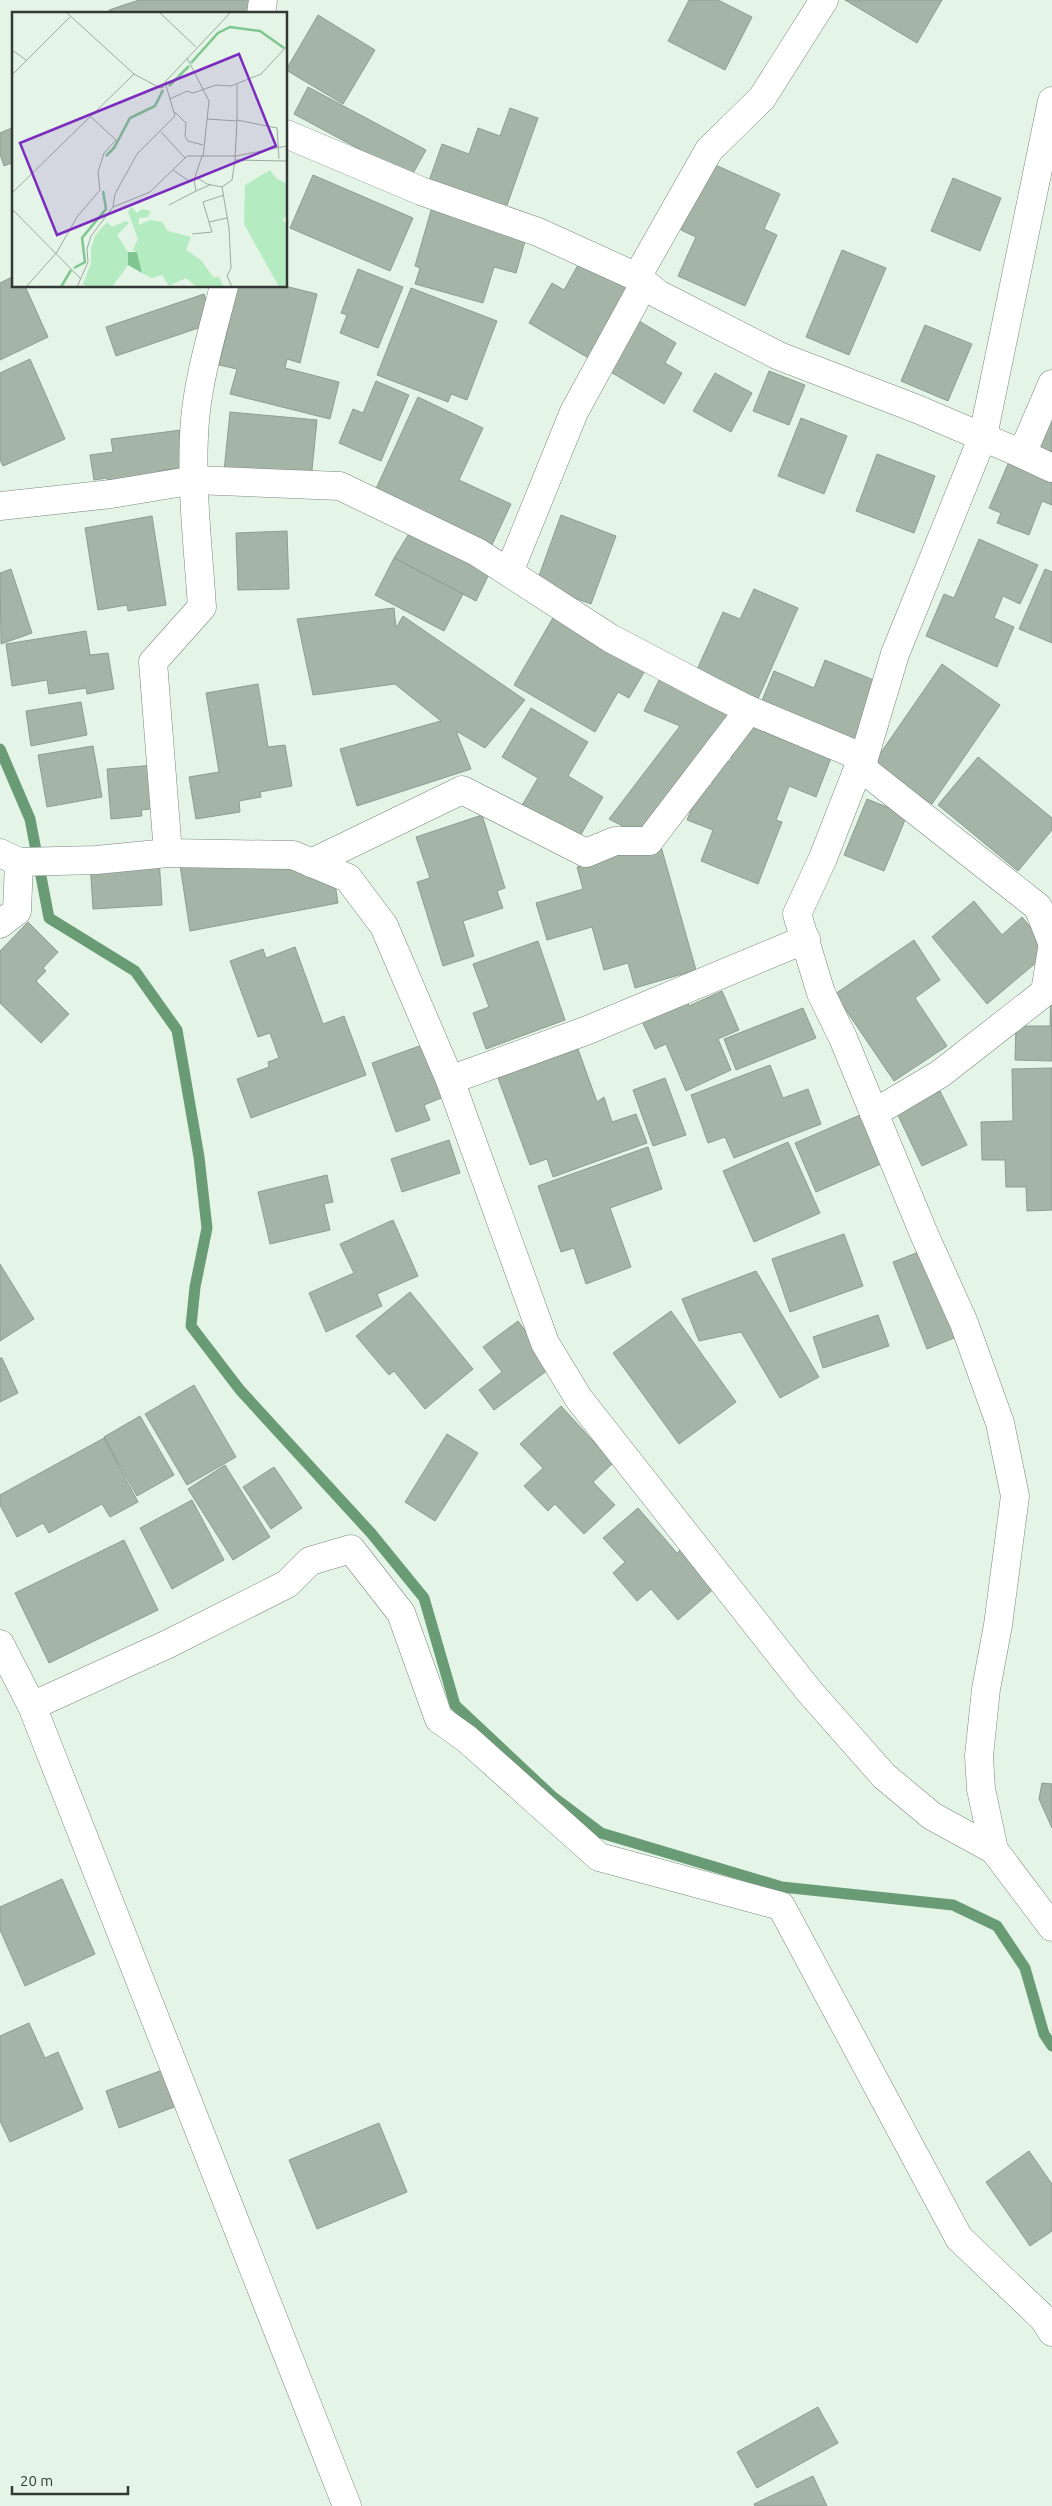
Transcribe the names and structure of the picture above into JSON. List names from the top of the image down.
{
  "scale_bar": "20 m"
}
